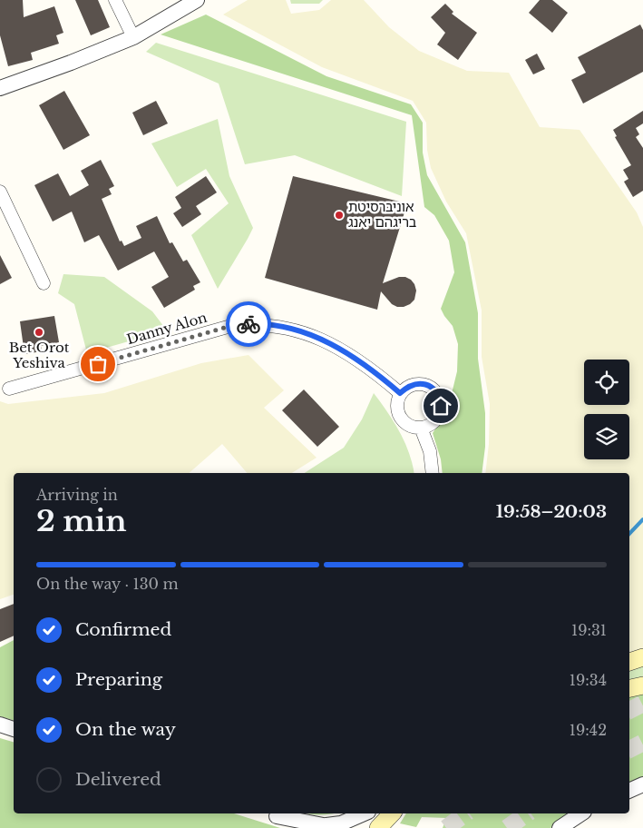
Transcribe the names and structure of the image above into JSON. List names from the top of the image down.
{
  "streets": {
    "street": ["Danny Alon"]
  },
  "places": ["אוניברסיטת בריגהם יאנג", "Bet Orot Yeshiva"],
  "page": {
    "heading": ["2 min", "Arriving in", "19:58–20:03"],
    "bar": "On the way · 130 m",
    "list": [
      ["Confirmed", "19:31"],
      ["Preparing", "19:34"],
      ["On the way", "19:42"],
      "Delivered"
    ]
  }
}
